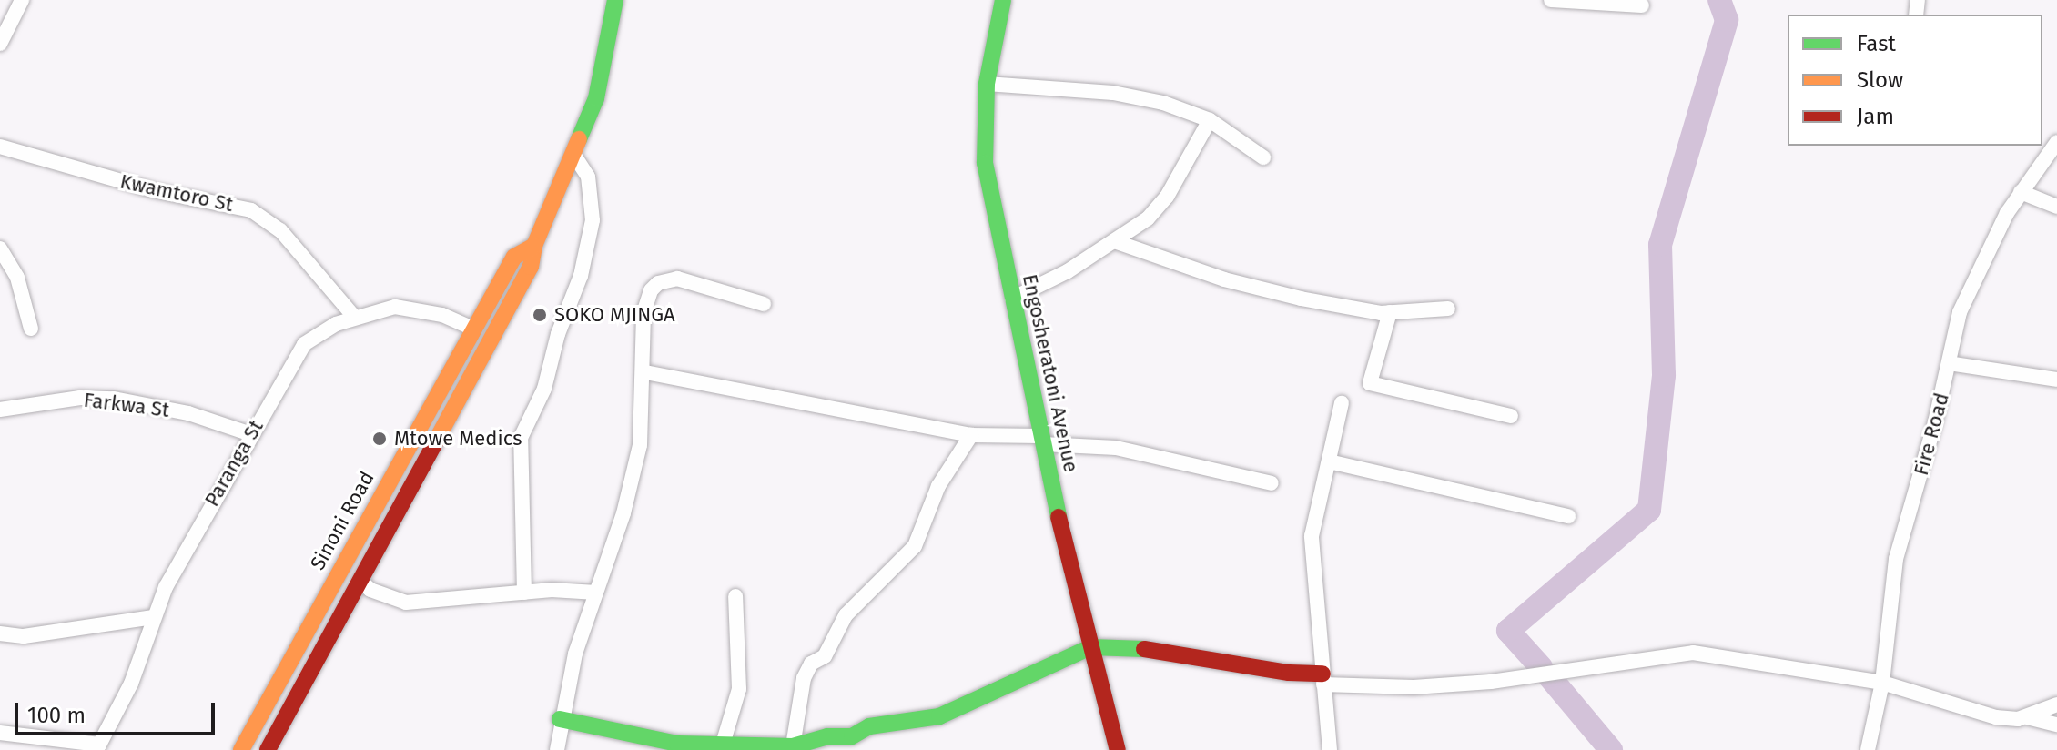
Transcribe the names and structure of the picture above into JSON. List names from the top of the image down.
{
  "streets": {
    "street": [
      "Kwamtoro St",
      "Engosheratoni Avenue",
      "Farkwa St",
      "Fire Road",
      "Paranga St",
      "Sinoni Road"
    ]
  },
  "crossings": [
    ["Kwamtoro St", "Paranga St"],
    ["Farkwa St", "Paranga St"],
    ["Paranga St", "Sinoni Road"]
  ],
  "places": ["SOKO MJINGA", "Mtowe Medics"],
  "legend": ["Fast", "Slow", "Jam"],
  "scale_bar": "100 m"
}
